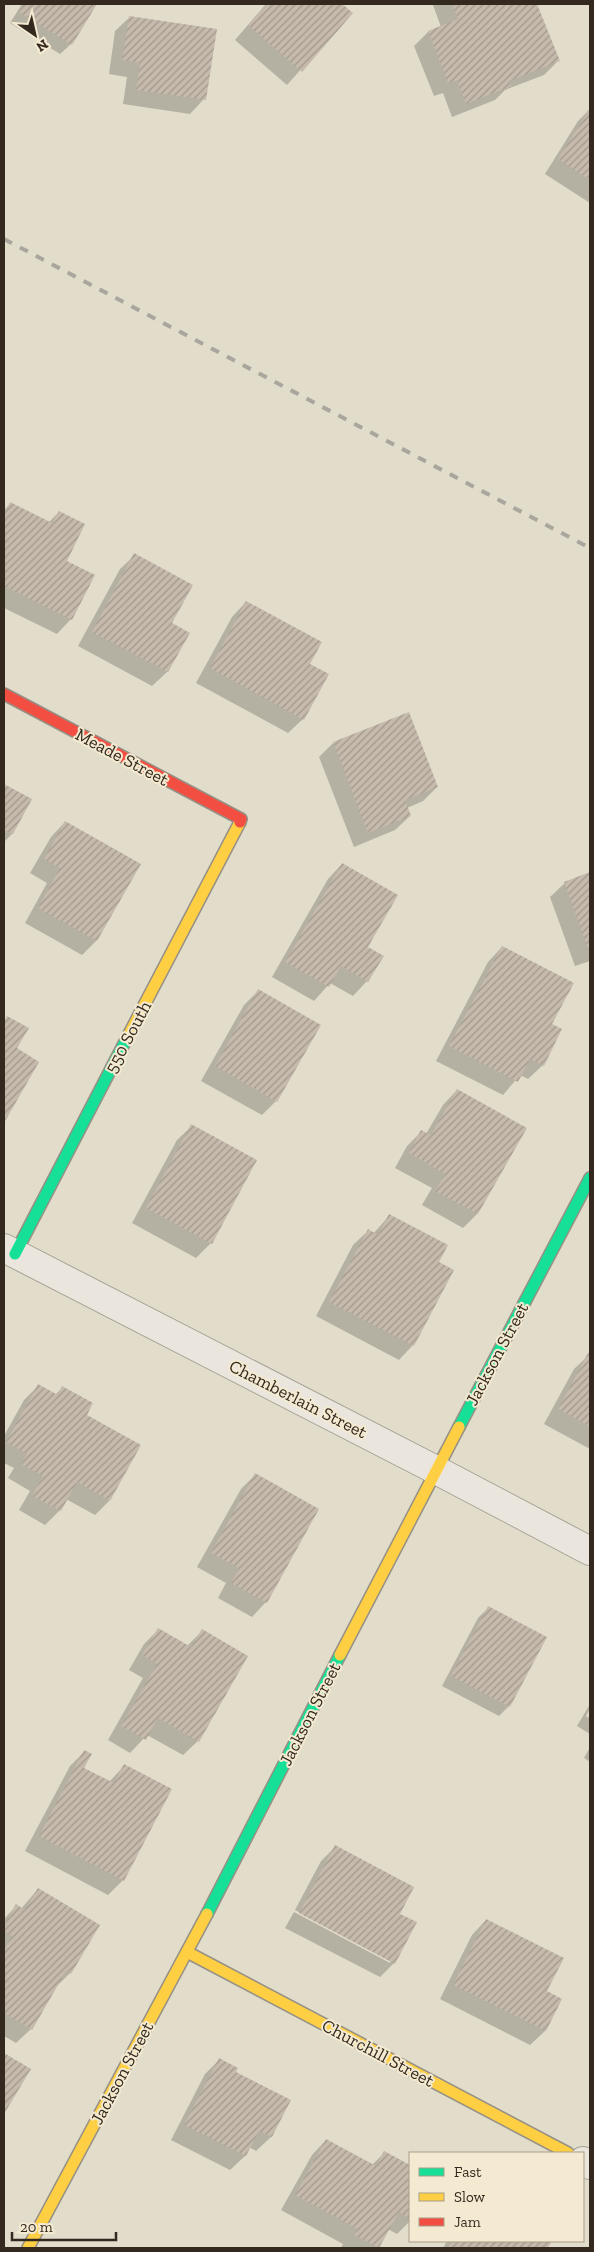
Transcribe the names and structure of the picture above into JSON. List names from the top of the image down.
{
  "streets": {
    "street": [
      "Meade Street",
      "550 South",
      "Jackson Street",
      "Chamberlain Street",
      "Churchill Street"
    ]
  },
  "crossings": [
    ["Meade Street", "550 South"],
    ["550 South", "Chamberlain Street"],
    ["Jackson Street", "Chamberlain Street"],
    ["Jackson Street", "Churchill Street"]
  ],
  "legend": ["Fast", "Slow", "Jam"],
  "scale_bar": "20 m",
  "north": "bottom right"
}
